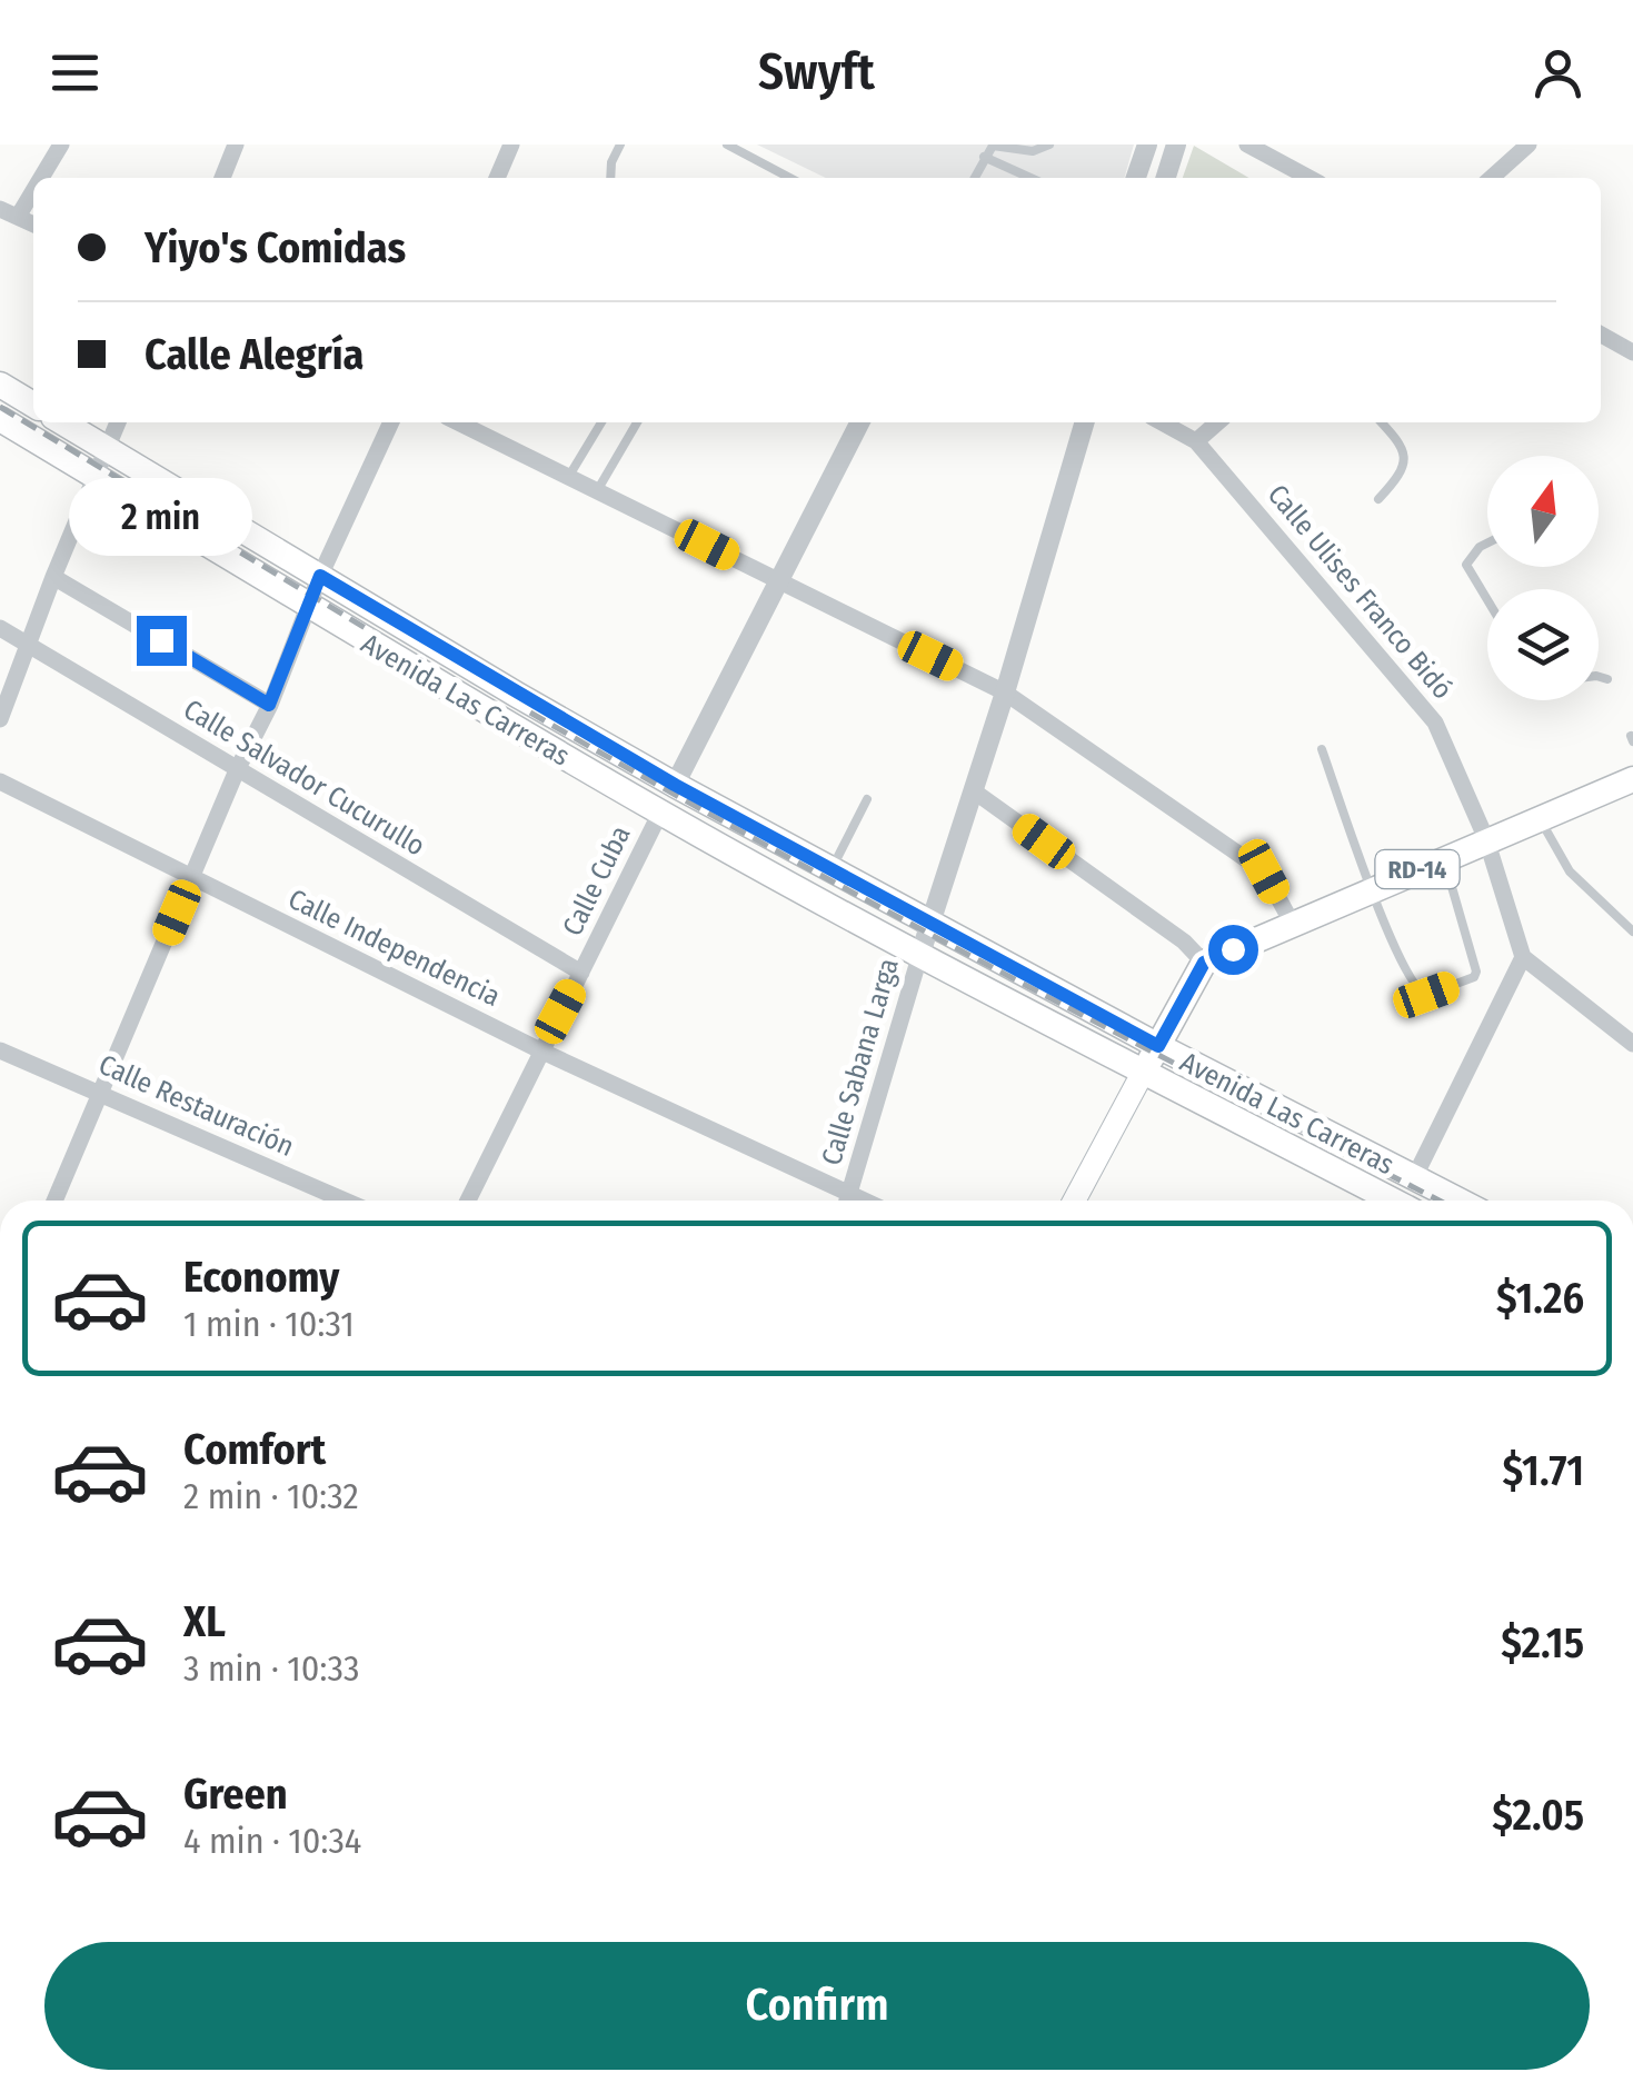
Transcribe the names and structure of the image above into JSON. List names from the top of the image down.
{
  "streets": {
    "main road": ["Avenida Las Carreras", "RD-14"],
    "street": [
      "Calle Ulises Franco Bidó",
      "Calle Salvador Cucurullo",
      "Calle Cuba",
      "Calle Independencia",
      "Calle Sabana Larga",
      "Calle Restauración"
    ]
  },
  "crossings": [
    ["Calle Ulises Franco Bidó", "RD-14"],
    ["Avenida Las Carreras", "Calle Cuba"],
    ["Avenida Las Carreras", "Calle Sabana Larga"],
    ["Calle Salvador Cucurullo", "Calle Cuba"],
    ["Calle Cuba", "Calle Independencia"]
  ],
  "north": "top",
  "page": {
    "header": "Swyft",
    "banner": ["Yiyo's Comidas", "Calle Alegría"],
    "bubble": "2 min",
    "list": [
      {
        "name": "Economy",
        "note": "1 min · 10:31",
        "value": "$1.26"
      },
      {
        "name": "Comfort",
        "note": "2 min · 10:32",
        "value": "$1.71"
      },
      {
        "name": "XL",
        "note": "3 min · 10:33",
        "value": "$2.15"
      },
      {
        "name": "Green",
        "note": "4 min · 10:34",
        "value": "$2.05"
      }
    ],
    "buttons": "Confirm"
  }
}
